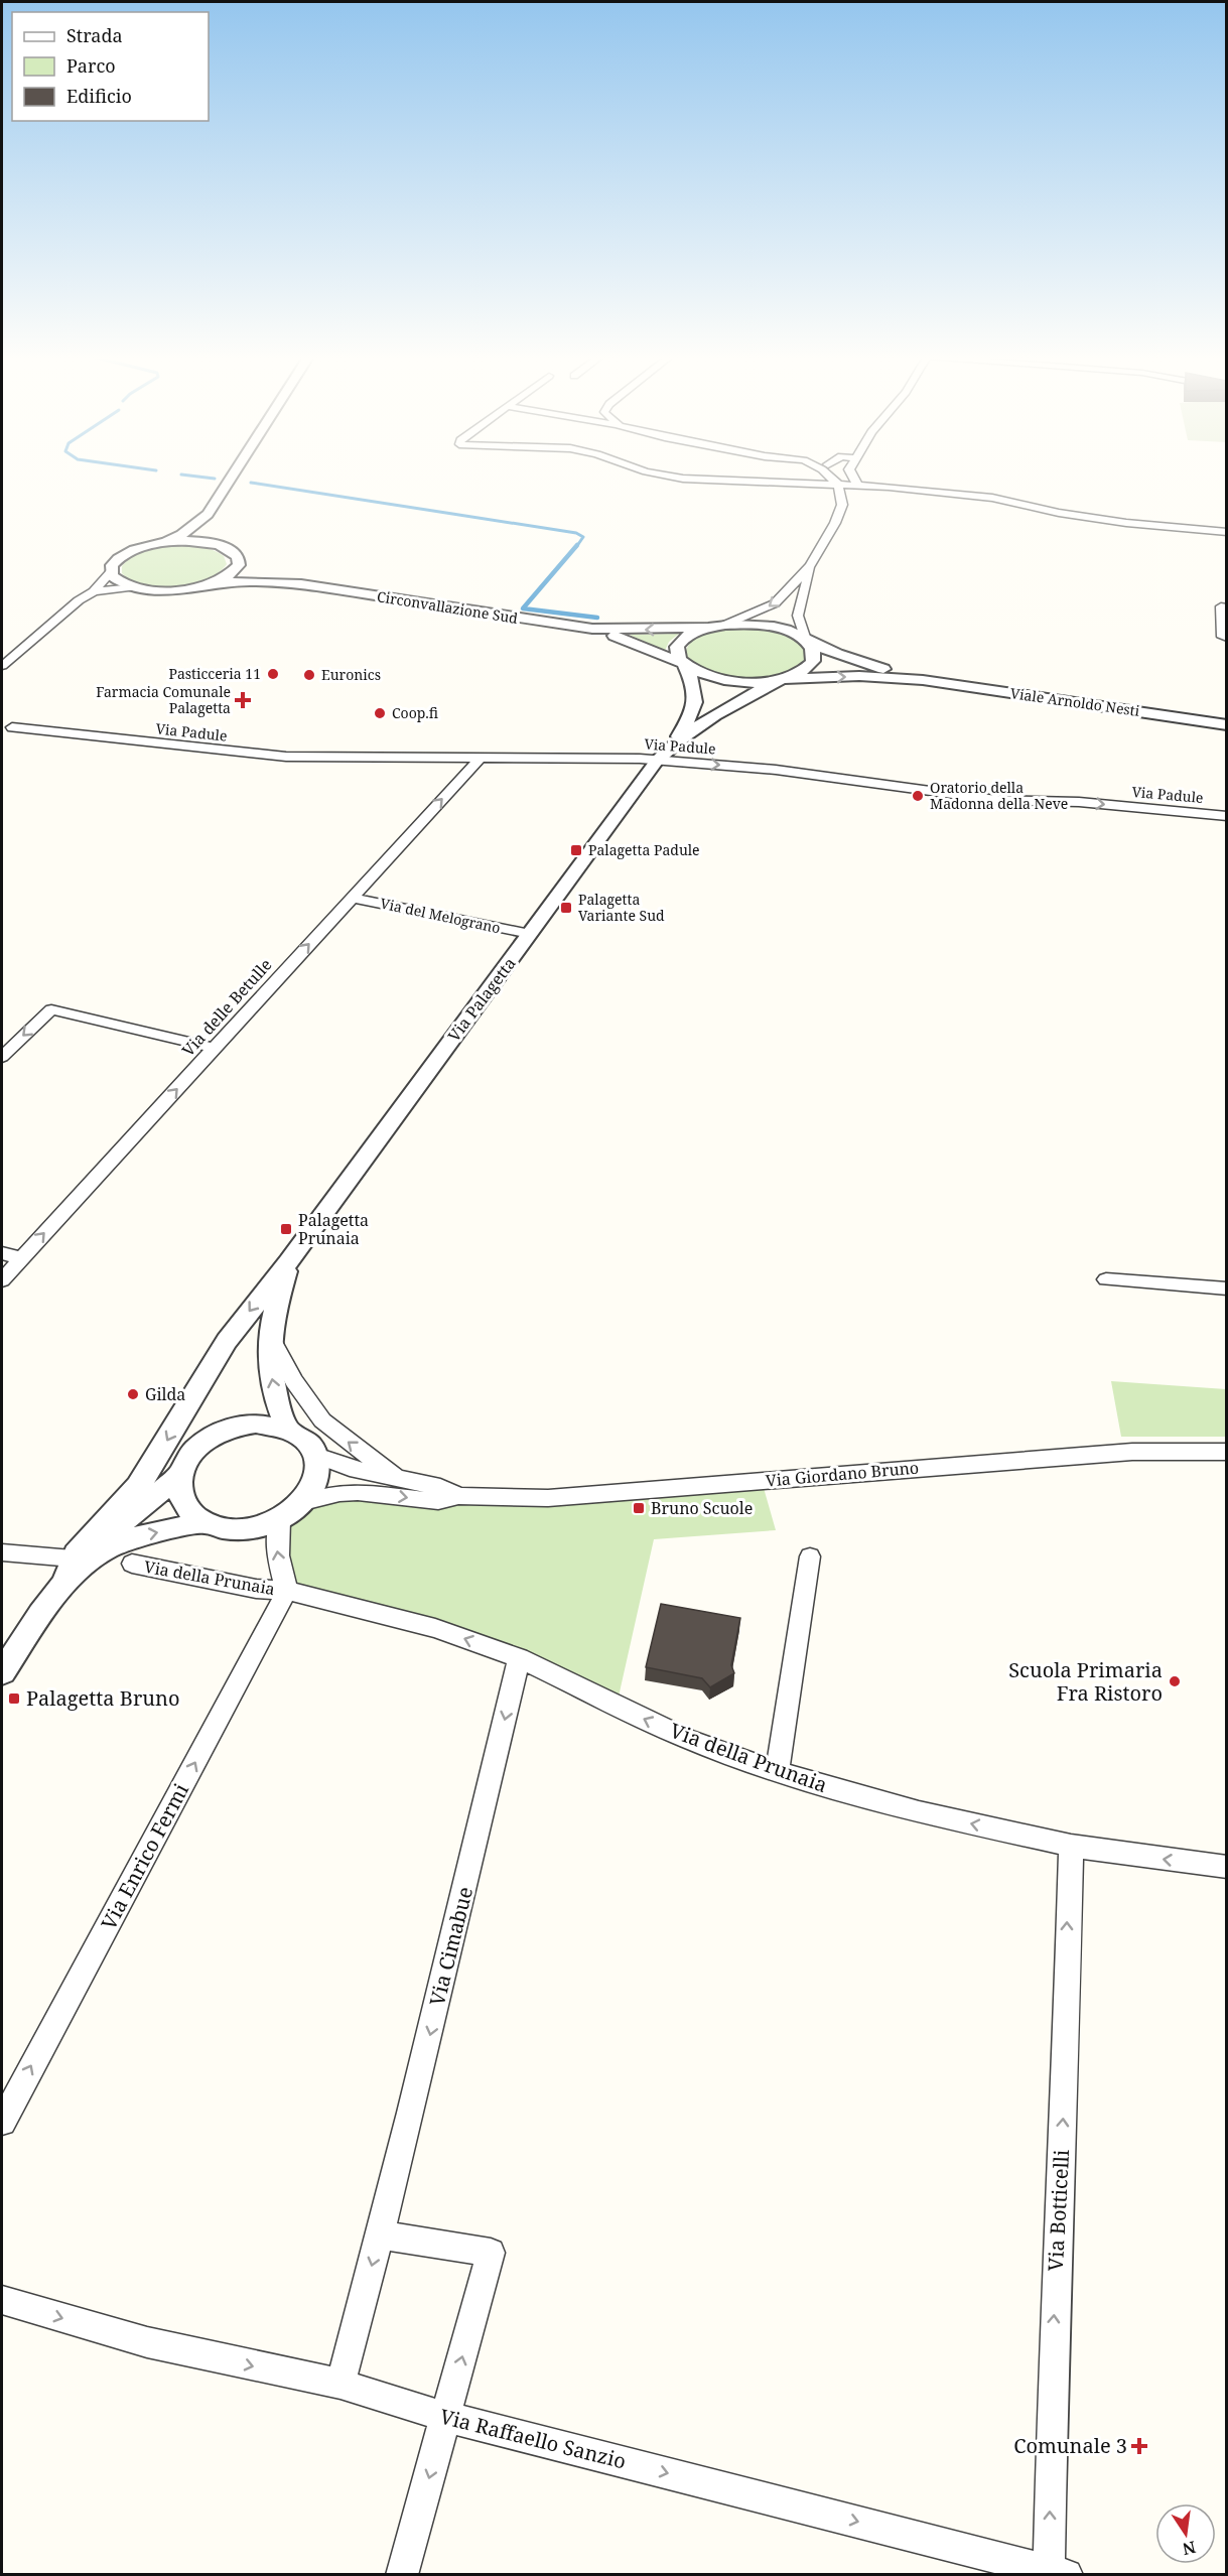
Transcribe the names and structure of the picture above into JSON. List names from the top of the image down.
{
  "streets": {
    "street": [
      "Circonvallazione Sud",
      "Viale Arnoldo Nesti",
      "Via Padule",
      "Via del Melograno",
      "Via Palagetta",
      "Via delle Betulle",
      "Via Giordano Bruno",
      "Via della Prunaia",
      "Via Enrico Fermi",
      "Via Cimabue",
      "Via Botticelli",
      "Via Raffaello Sanzio"
    ]
  },
  "crossings": [
    ["Circonvallazione Sud", "Via Palagetta"],
    ["Viale Arnoldo Nesti", "Via Palagetta"],
    ["Via Padule", "Via Palagetta"],
    ["Via Padule", "Via delle Betulle"],
    ["Via del Melograno", "Via Palagetta"],
    ["Via del Melograno", "Via delle Betulle"],
    ["Via Palagetta", "Via Giordano Bruno"],
    ["Via Palagetta", "Via della Prunaia"],
    ["Via Giordano Bruno", "Via della Prunaia"],
    ["Via della Prunaia", "Via Enrico Fermi"],
    ["Via della Prunaia", "Via Cimabue"],
    ["Via della Prunaia", "Via Botticelli"],
    ["Via Cimabue", "Via Raffaello Sanzio"],
    ["Via Botticelli", "Via Raffaello Sanzio"]
  ],
  "one_way": [
    "Via Padule",
    "Via delle Betulle",
    "Via della Prunaia",
    "Via Enrico Fermi",
    "Via Cimabue",
    "Via Botticelli",
    "Via Raffaello Sanzio"
  ],
  "places": {
    "other": [
      "Pasticceria 11",
      "Euronics",
      "Coop.fi",
      "Oratorio della Madonna della Neve",
      "Gilda",
      "Scuola Primaria Fra Ristoro"
    ],
    "health": ["Farmacia Comunale Palagetta", "Comunale 3"],
    "transit": [
      "Palagetta Padule",
      "Palagetta Variante Sud",
      "Palagetta Prunaia",
      "Bruno Scuole",
      "Palagetta Bruno"
    ]
  },
  "legend": ["Strada", "Parco", "Edificio"],
  "north": "bottom"
}
